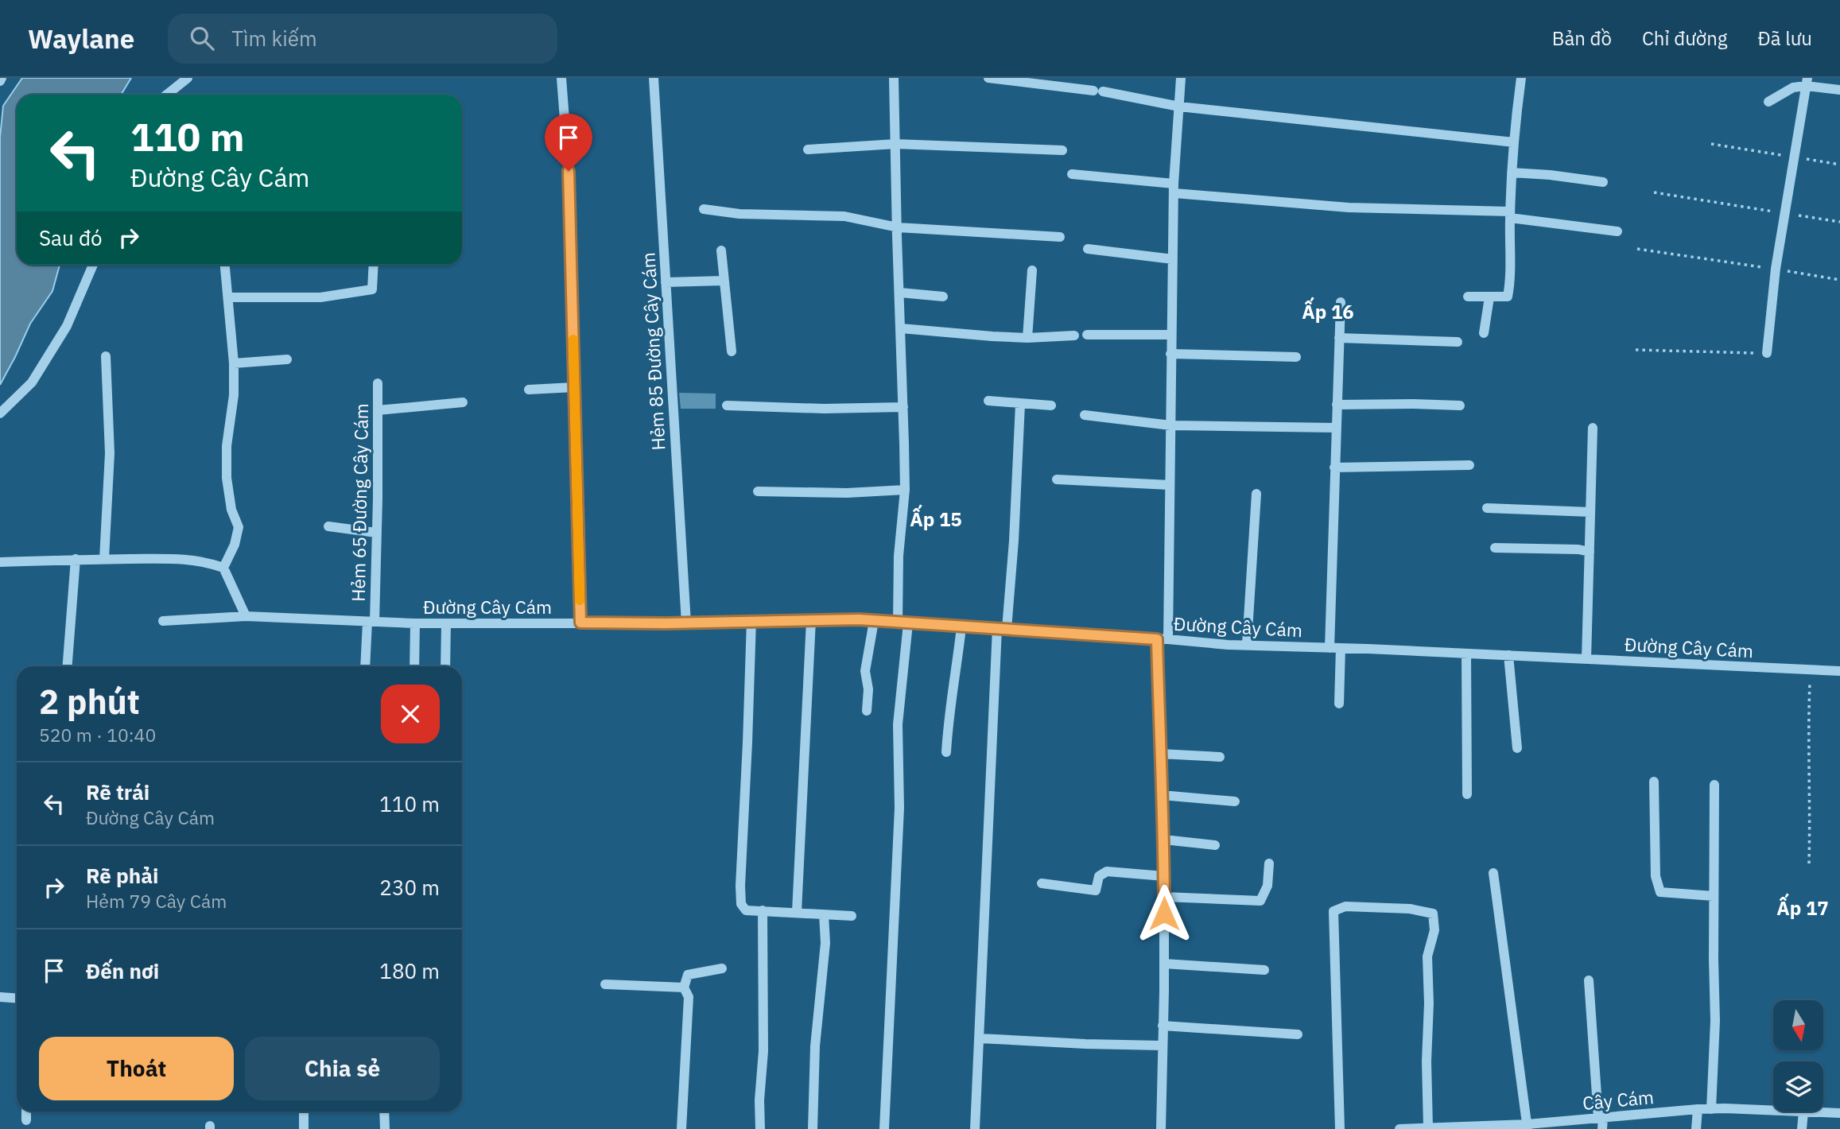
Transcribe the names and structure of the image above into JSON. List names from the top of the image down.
{
  "streets": {
    "street": [
      "Hẻm 85 Đường Cây Cám",
      "Hẻm 65 Đường Cây Cám",
      "Đường Cây Cám",
      "Cây Cám"
    ]
  },
  "crossings": [
    ["Hẻm 85 Đường Cây Cám", "Đường Cây Cám"],
    ["Hẻm 65 Đường Cây Cám", "Đường Cây Cám"]
  ],
  "districts": ["Ấp 16", "Ấp 15", "Ấp 17"],
  "north": "bottom",
  "page": {
    "header": "Waylane",
    "search": "Tìm kiếm",
    "nav": ["Bản đồ", "Chỉ đường", "Đã lưu"],
    "turn": ["110 m", "Đường Cây Cám"],
    "then": "Sau đó",
    "heading": ["2 phút", "520 m · 10:40"],
    "list": [
      {
        "name": "Rẽ trái",
        "note": "Đường Cây Cám",
        "value": "110 m"
      },
      {
        "name": "Rẽ phải",
        "note": "Hẻm 79 Cây Cám",
        "value": "230 m"
      },
      {
        "name": "Đến nơi",
        "value": "180 m"
      }
    ],
    "buttons": ["Thoát", "Chia sẻ"]
  }
}
